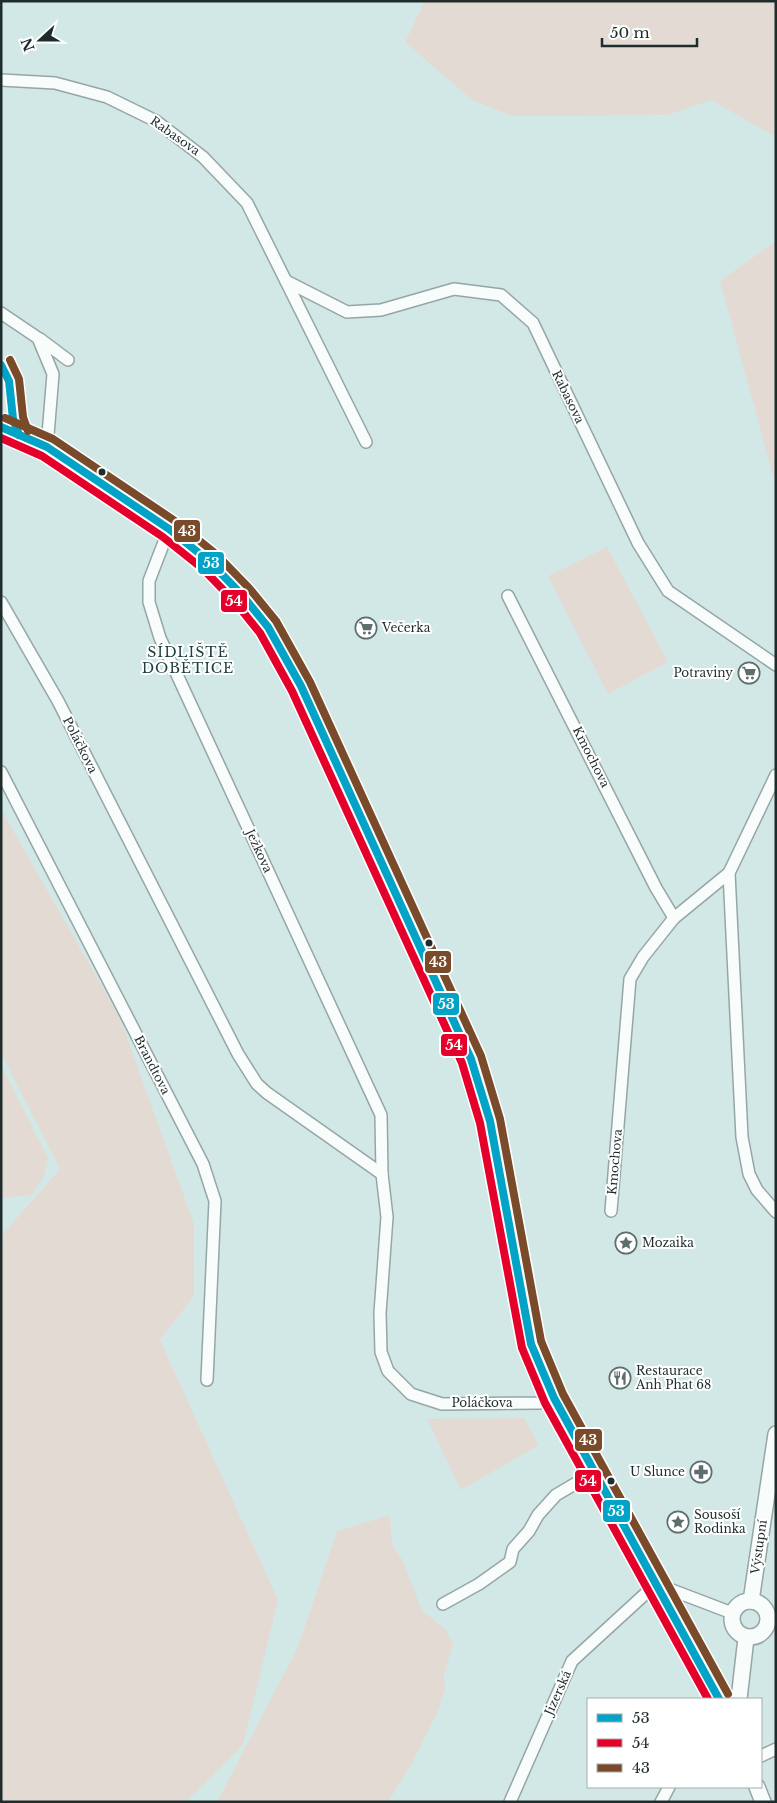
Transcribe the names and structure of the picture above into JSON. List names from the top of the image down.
{
  "streets": {
    "street": [
      "Rabasova",
      "Poláčkova",
      "Kmochova",
      "Ježkova",
      "Brandtova",
      "Výstupní",
      "Jizerská"
    ]
  },
  "crossings": [
    ["Poláčkova", "Ježkova"]
  ],
  "districts": ["SÍDLIŠTĚ DOBĚTICE"],
  "places": {
    "supermarket": ["Večerka", "Potraviny"],
    "place": ["Mozaika", "Sousoší Rodinka"],
    "restaurant": ["Restaurace Anh Phat 68"],
    "pharmacy": ["U Slunce"]
  },
  "lines": ["transit line 43", "transit line 53", "transit line 54"],
  "legend": ["53", "54", "43"],
  "scale_bar": "50 m",
  "north": "left"
}
